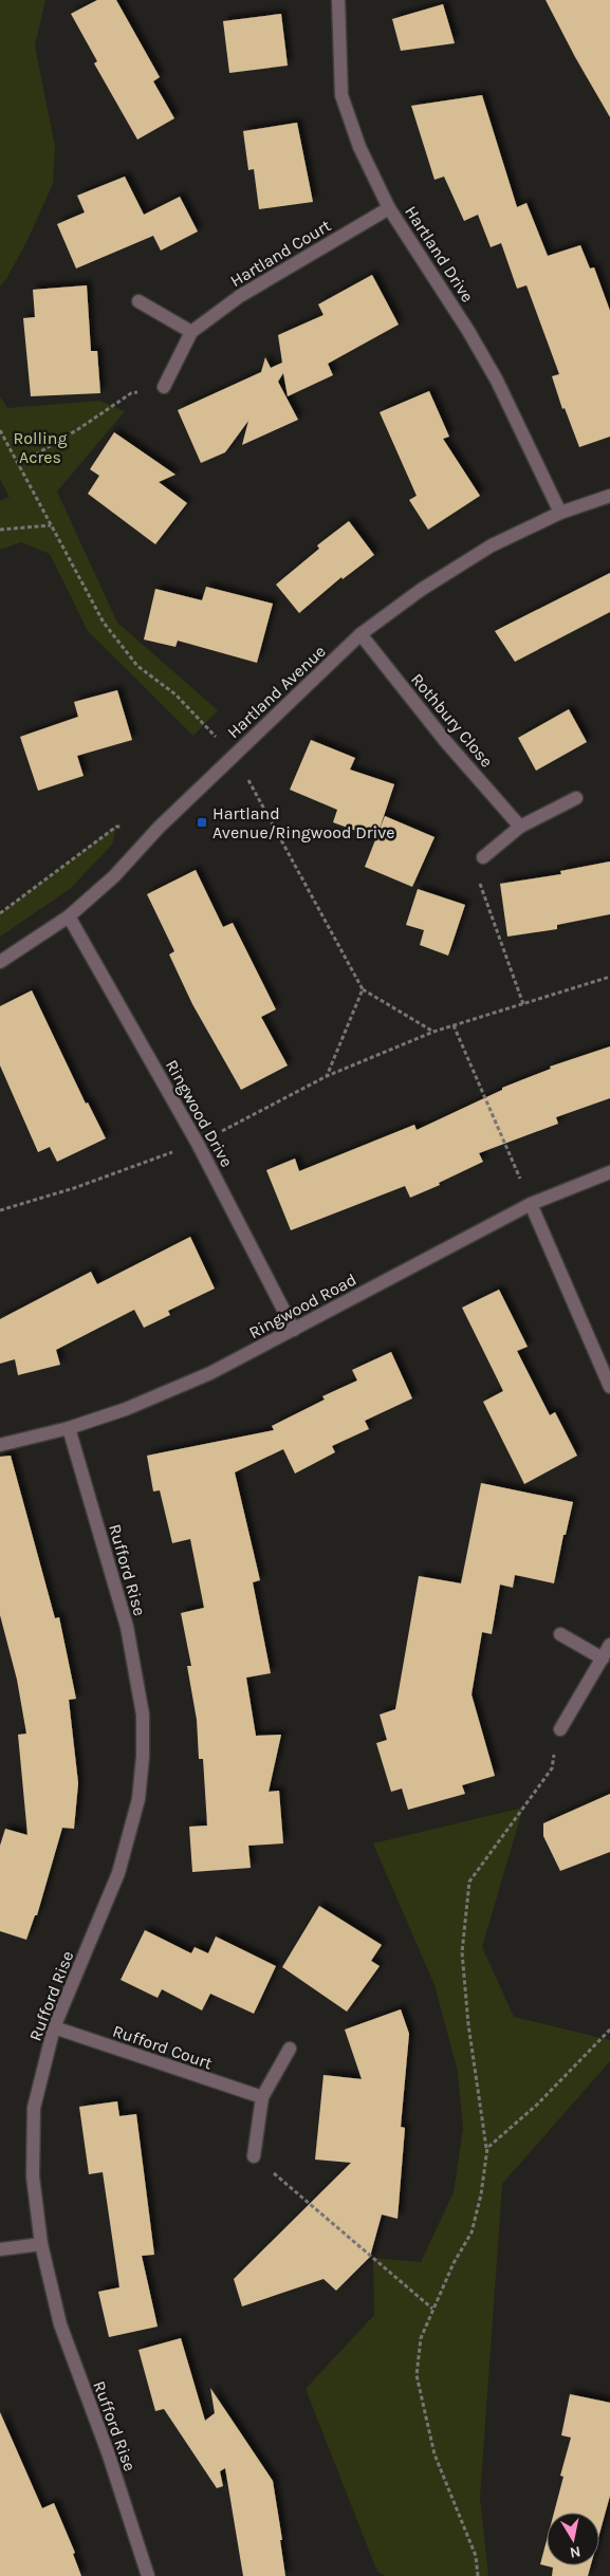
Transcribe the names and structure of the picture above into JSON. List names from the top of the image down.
{
  "streets": {
    "street": [
      "Hartland Court",
      "Hartland Drive",
      "Hartland Avenue",
      "Rothbury Close",
      "Ringwood Drive",
      "Ringwood Road",
      "Rufford Rise",
      "Rufford Court"
    ]
  },
  "crossings": [
    ["Hartland Court", "Hartland Drive"],
    ["Hartland Drive", "Hartland Avenue"],
    ["Hartland Avenue", "Rothbury Close"],
    ["Hartland Avenue", "Ringwood Drive"],
    ["Ringwood Drive", "Ringwood Road"],
    ["Ringwood Road", "Rufford Rise"],
    ["Rufford Rise", "Rufford Court"]
  ],
  "parks": ["Rolling Acres"],
  "places": {
    "transit": ["Hartland Avenue/Ringwood Drive"]
  },
  "north": "bottom"
}
